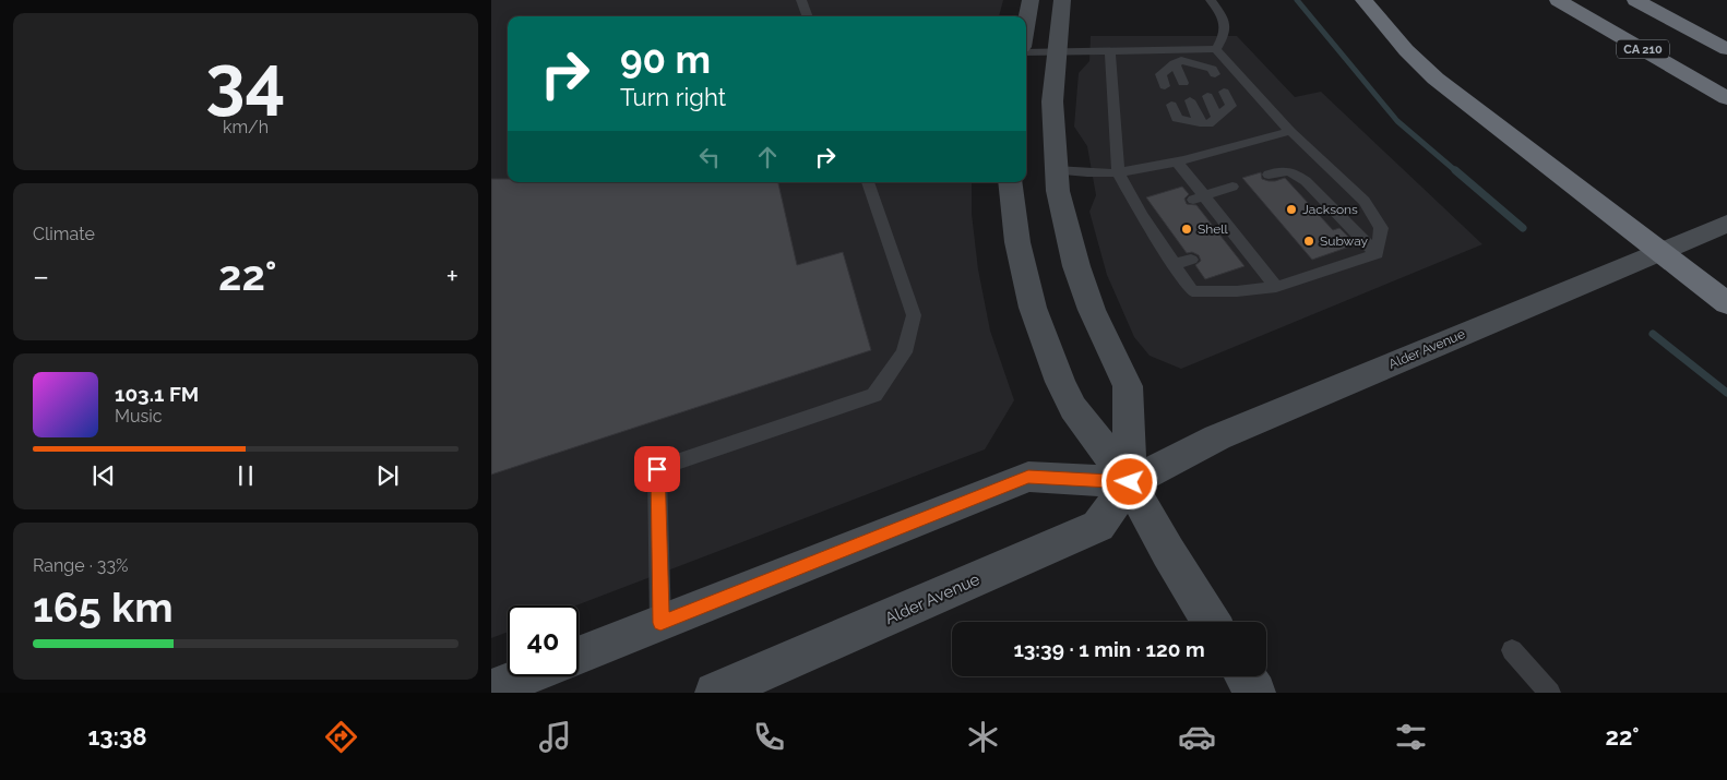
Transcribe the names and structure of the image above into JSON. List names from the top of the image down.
{
  "streets": {
    "highway": ["CA 210"],
    "street": ["Alder Avenue"]
  },
  "places": ["Jacksons", "Shell", "Subway"],
  "page": {
    "tile": [
      ["34", "km/h"],
      "Climate",
      ["Range · 33%", "165 km"]
    ],
    "turn": ["90 m", "Turn right"],
    "heat": ["−", "22°", "+"],
    "song": ["103.1 FM", "Music"],
    "limit": "40",
    "trip": "13:39 · 1 min · 120 m",
    "tabs": ["13:38", "22°"]
  }
}
